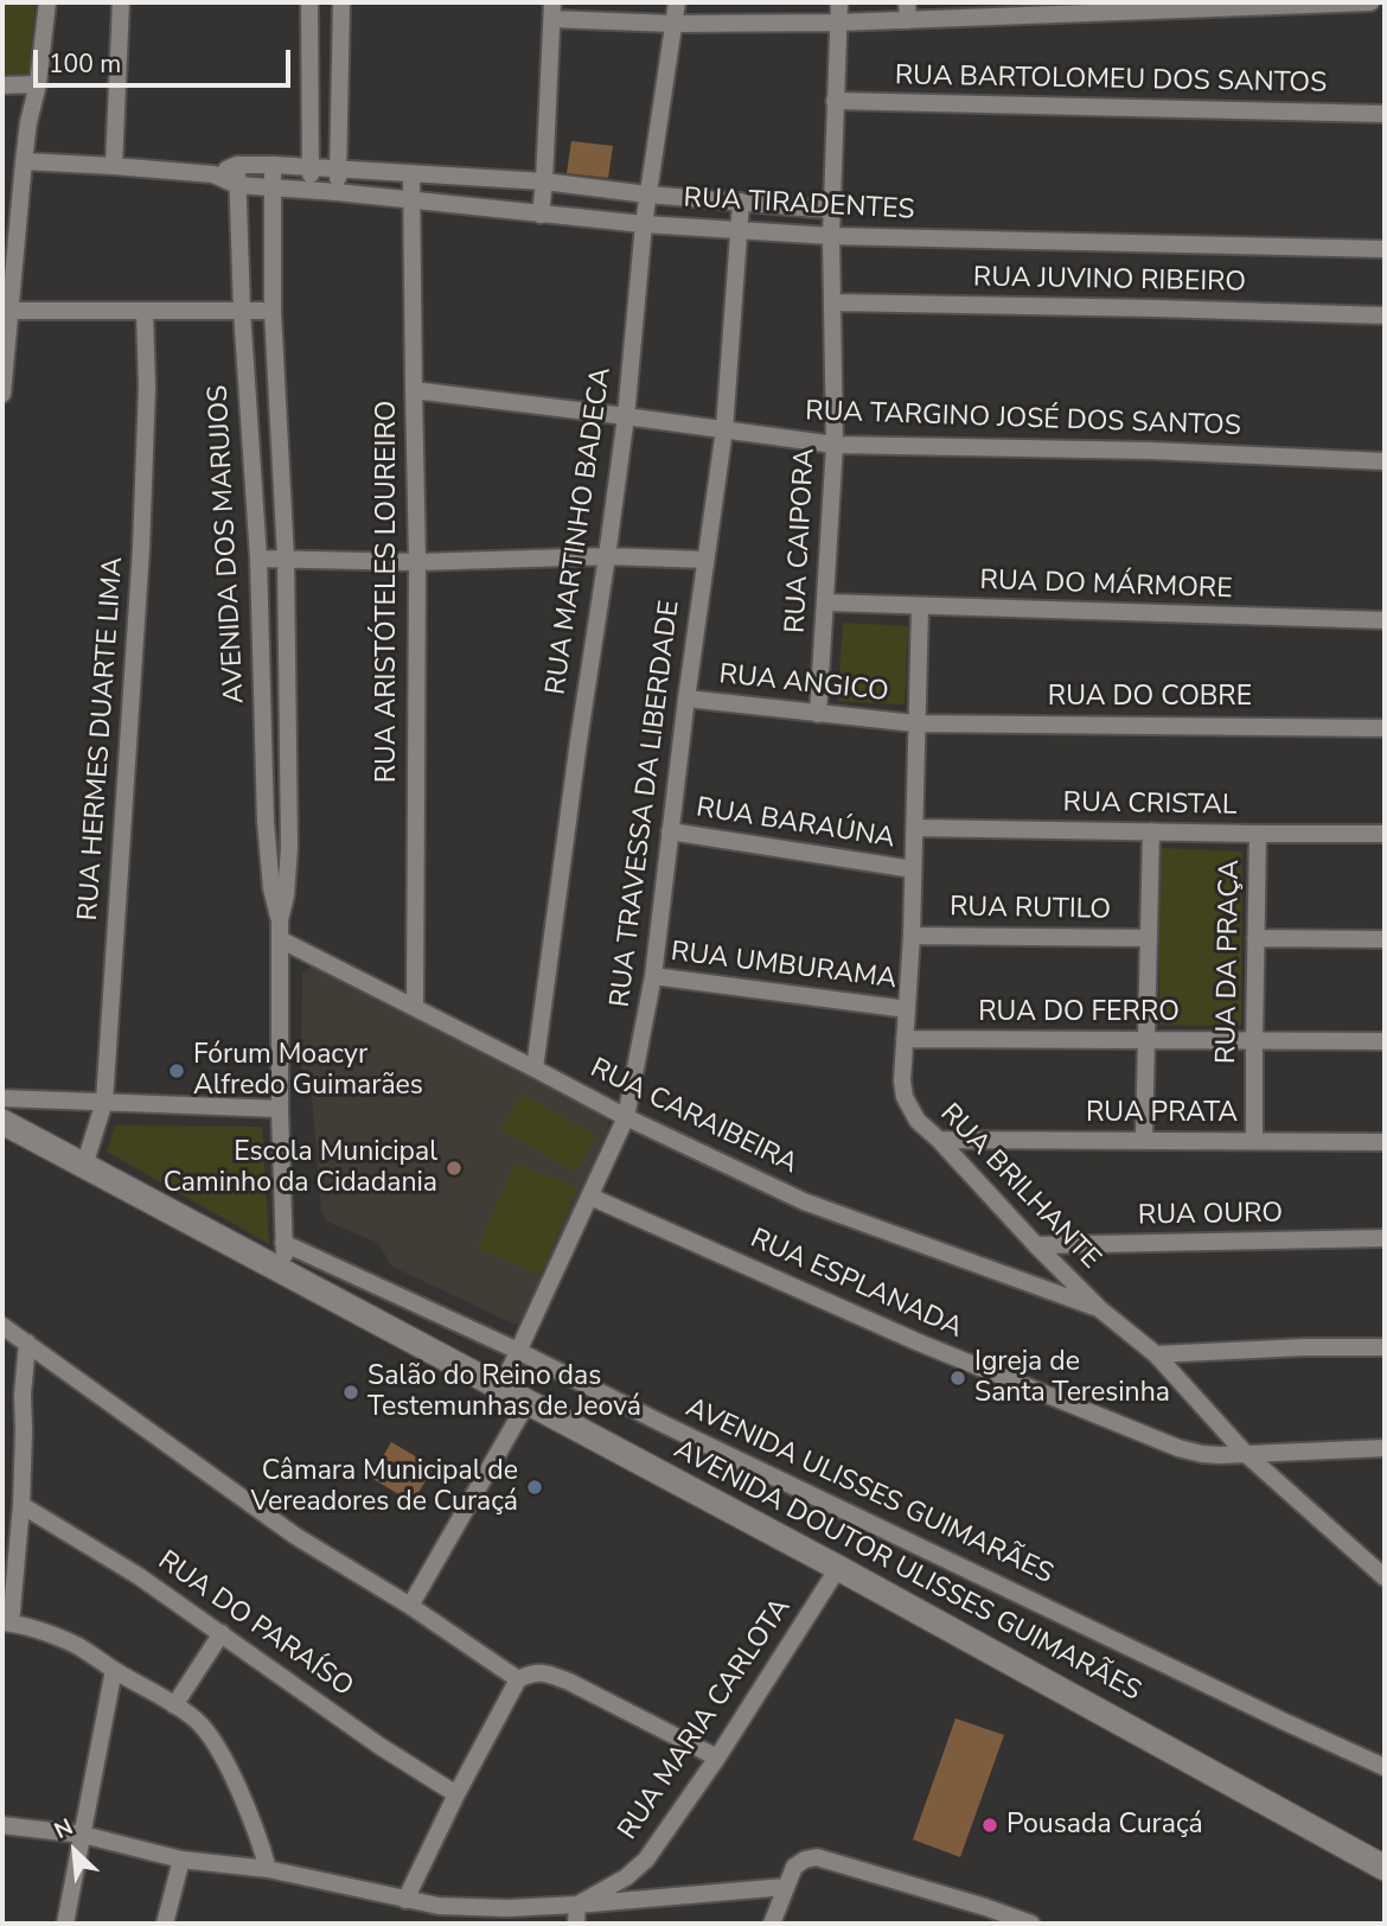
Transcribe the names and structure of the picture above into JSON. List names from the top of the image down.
{
  "streets": {
    "main road": ["AVENIDA DOUTOR ULISSES GUIMARÃES"],
    "street": [
      "RUA BARTOLOMEU DOS SANTOS",
      "RUA TIRADENTES",
      "RUA JUVINO RIBEIRO",
      "RUA TARGINO JOSÉ DOS SANTOS",
      "RUA MARTINHO BADECA",
      "RUA CAIPORA",
      "AVENIDA DOS MARUJOS",
      "RUA DO MÁRMORE",
      "RUA ARISTÓTELES LOUREIRO",
      "RUA ANGICO",
      "RUA DO COBRE",
      "RUA HERMES DUARTE LIMA",
      "RUA TRAVESSA DA LIBERDADE",
      "RUA CRISTAL",
      "RUA BARAÚNA",
      "RUA RUTILO",
      "RUA DA PRAÇA",
      "RUA UMBURAMA",
      "RUA DO FERRO",
      "RUA PRATA",
      "RUA CARAIBEIRA",
      "RUA BRILHANTE",
      "RUA OURO",
      "RUA ESPLANADA",
      "AVENIDA ULISSES GUIMARÃES",
      "RUA DO PARAÍSO",
      "RUA MARIA CARLOTA"
    ]
  },
  "crossings": [
    ["RUA BARTOLOMEU DOS SANTOS", "RUA CAIPORA"],
    ["RUA TIRADENTES", "RUA MARTINHO BADECA"],
    ["RUA TIRADENTES", "RUA CAIPORA"],
    ["RUA TIRADENTES", "AVENIDA DOS MARUJOS"],
    ["RUA TIRADENTES", "RUA ARISTÓTELES LOUREIRO"],
    ["RUA TIRADENTES", "RUA TRAVESSA DA LIBERDADE"],
    ["RUA JUVINO RIBEIRO", "RUA CAIPORA"],
    ["RUA TARGINO JOSÉ DOS SANTOS", "RUA MARTINHO BADECA"],
    ["RUA TARGINO JOSÉ DOS SANTOS", "RUA CAIPORA"],
    ["RUA TARGINO JOSÉ DOS SANTOS", "RUA ARISTÓTELES LOUREIRO"],
    ["RUA TARGINO JOSÉ DOS SANTOS", "RUA TRAVESSA DA LIBERDADE"],
    ["RUA MARTINHO BADECA", "RUA CARAIBEIRA"],
    ["RUA CAIPORA", "RUA DO MÁRMORE"],
    ["RUA CAIPORA", "RUA ANGICO"],
    ["AVENIDA DOS MARUJOS", "RUA CARAIBEIRA"],
    ["AVENIDA DOS MARUJOS", "AVENIDA ULISSES GUIMARÃES"],
    ["AVENIDA DOS MARUJOS", "AVENIDA DOUTOR ULISSES GUIMARÃES"],
    ["RUA DO MÁRMORE", "RUA BRILHANTE"],
    ["RUA ARISTÓTELES LOUREIRO", "RUA CARAIBEIRA"],
    ["RUA ANGICO", "RUA DO COBRE"],
    ["RUA ANGICO", "RUA TRAVESSA DA LIBERDADE"],
    ["RUA ANGICO", "RUA BRILHANTE"],
    ["RUA DO COBRE", "RUA BRILHANTE"],
    ["RUA HERMES DUARTE LIMA", "AVENIDA DOUTOR ULISSES GUIMARÃES"],
    ["RUA TRAVESSA DA LIBERDADE", "RUA BARAÚNA"],
    ["RUA TRAVESSA DA LIBERDADE", "RUA UMBURAMA"],
    ["RUA TRAVESSA DA LIBERDADE", "RUA CARAIBEIRA"],
    ["RUA TRAVESSA DA LIBERDADE", "RUA ESPLANADA"],
    ["RUA TRAVESSA DA LIBERDADE", "AVENIDA ULISSES GUIMARÃES"],
    ["RUA TRAVESSA DA LIBERDADE", "AVENIDA DOUTOR ULISSES GUIMARÃES"],
    ["RUA CRISTAL", "RUA DA PRAÇA"],
    ["RUA CRISTAL", "RUA BRILHANTE"],
    ["RUA BARAÚNA", "RUA BRILHANTE"],
    ["RUA RUTILO", "RUA BRILHANTE"],
    ["RUA DA PRAÇA", "RUA DO FERRO"],
    ["RUA DA PRAÇA", "RUA PRATA"],
    ["RUA UMBURAMA", "RUA BRILHANTE"],
    ["RUA DO FERRO", "RUA BRILHANTE"],
    ["RUA PRATA", "RUA BRILHANTE"],
    ["RUA CARAIBEIRA", "RUA BRILHANTE"],
    ["RUA BRILHANTE", "RUA OURO"],
    ["RUA BRILHANTE", "RUA ESPLANADA"],
    ["AVENIDA DOUTOR ULISSES GUIMARÃES", "RUA MARIA CARLOTA"]
  ],
  "places": [
    "Fórum Moacyr Alfredo Guimarães",
    "Escola Municipal Caminho da Cidadania",
    "Igreja de Santa Teresinha",
    "Salão do Reino das Testemunhas de Jeová",
    "Câmara Municipal de Vereadores de Curaçá",
    "Pousada Curaçá"
  ],
  "scale_bar": "100 m",
  "north": "top left"
}
